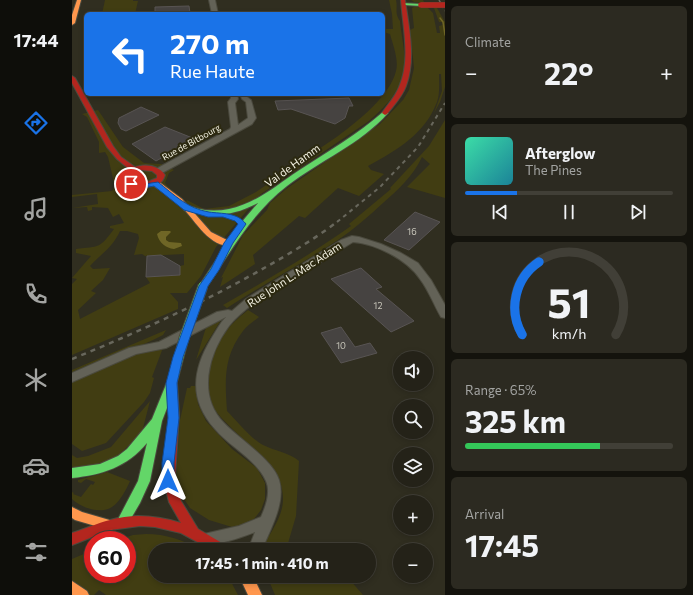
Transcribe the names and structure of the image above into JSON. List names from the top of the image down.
{
  "streets": {
    "main road": ["Val de Hamm"],
    "street": ["Rue de Bitbourg", "Rue John L. Mac Adam"]
  },
  "house_numbers": ["16", "12", "10"],
  "page": {
    "tabs": "17:44",
    "tile": [
      "Climate",
      ["Range · 65%", "325 km"],
      ["Arrival", "17:45"]
    ],
    "turn": ["270 m", "Rue Haute"],
    "heat": ["−", "22°", "+"],
    "song": ["Afterglow", "The Pines"],
    "map_buttons": ["+", "−"],
    "limit": "60",
    "trip": "17:45 · 1 min · 410 m",
    "gauge": ["51", "km/h"]
  }
}
